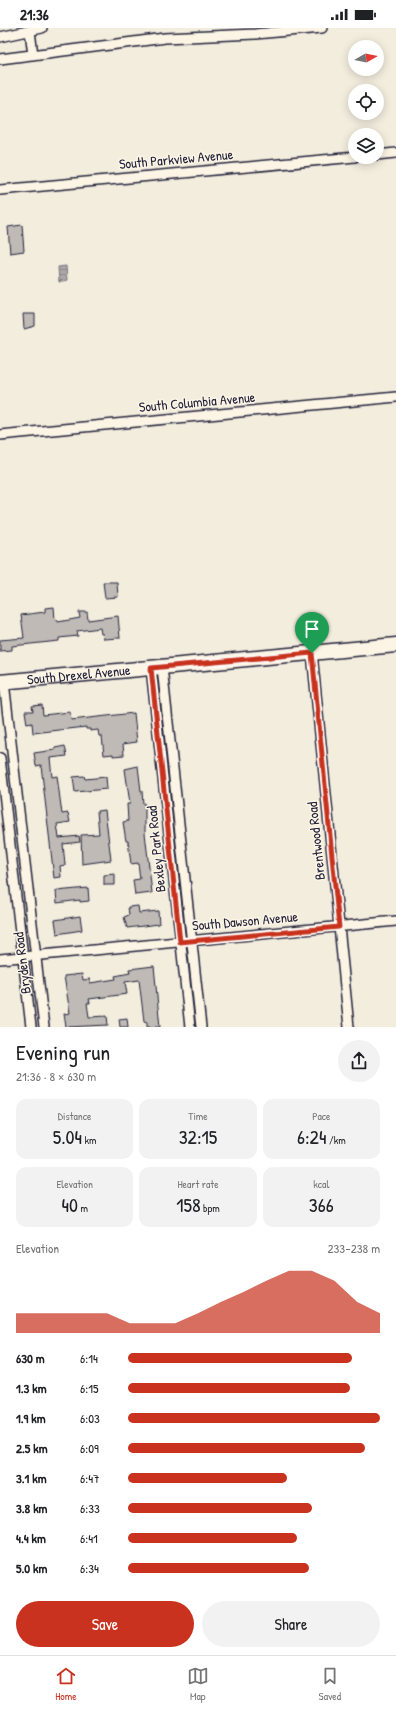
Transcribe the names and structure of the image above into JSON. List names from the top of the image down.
{
  "streets": {
    "main road": ["South Drexel Avenue"],
    "street": [
      "South Parkview Avenue",
      "South Columbia Avenue",
      "Brentwood Road",
      "Bexley Park Road",
      "South Dawson Avenue",
      "Bryden Road"
    ]
  },
  "crossings": [
    ["South Drexel Avenue", "Brentwood Road"],
    ["South Drexel Avenue", "Bexley Park Road"],
    ["South Drexel Avenue", "Bryden Road"],
    ["Brentwood Road", "South Dawson Avenue"],
    ["Bexley Park Road", "South Dawson Avenue"],
    ["South Dawson Avenue", "Bryden Road"]
  ],
  "north": "right",
  "page": {
    "status": "21:36",
    "heading": ["Evening run", "21:36 · 8 × 630 m"],
    "stats": [
      ["Distance", "5.04 km"],
      ["Time", "32:15"],
      ["Pace", "6:24 /km"],
      ["Elevation", "40 m"],
      ["Heart rate", "158 bpm"],
      ["kcal", "366"]
    ],
    "chart": ["Elevation", "233–238 m"],
    "list": [
      {
        "name": "630 m",
        "note": "6:14"
      },
      {
        "name": "1.3 km",
        "note": "6:15"
      },
      {
        "name": "1.9 km",
        "note": "6:03"
      },
      {
        "name": "2.5 km",
        "note": "6:09"
      },
      {
        "name": "3.1 km",
        "note": "6:47"
      },
      {
        "name": "3.8 km",
        "note": "6:33"
      },
      {
        "name": "4.4 km",
        "note": "6:41"
      },
      {
        "name": "5.0 km",
        "note": "6:34"
      }
    ],
    "buttons": ["Save", "Share"],
    "tabs": ["Home", "Map", "Saved"]
  }
}
